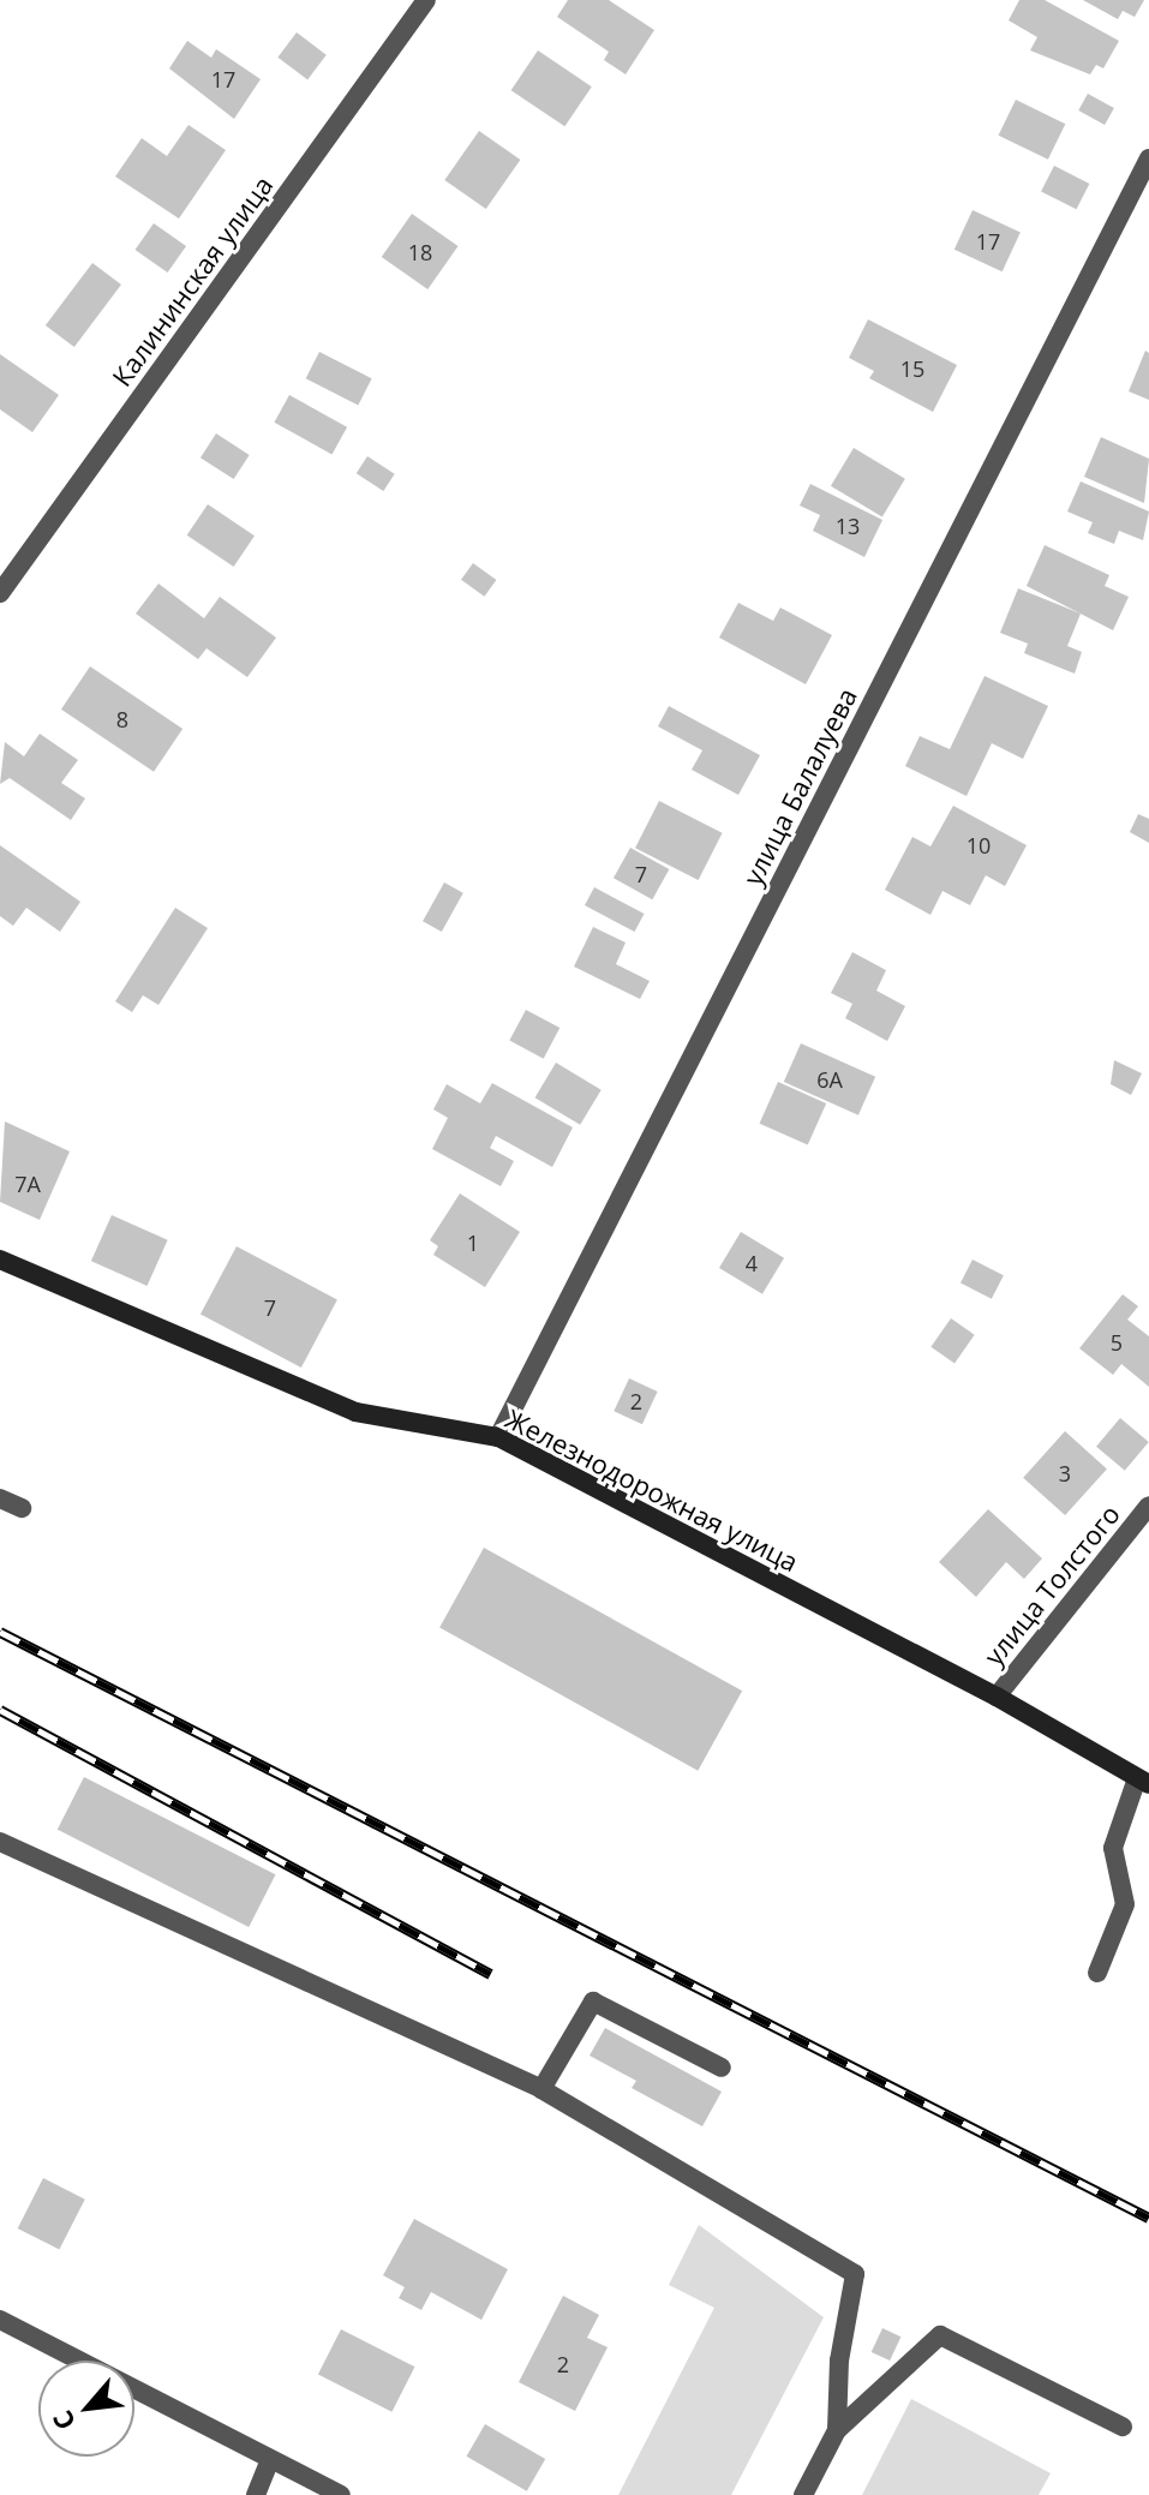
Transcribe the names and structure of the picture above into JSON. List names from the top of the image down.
{
  "streets": {
    "street": [
      "Калининская улица",
      "улица Балалуева",
      "Железнодорожная улица",
      "улица Толстого"
    ]
  },
  "crossings": [
    ["улица Балалуева", "Железнодорожная улица"],
    ["Железнодорожная улица", "улица Толстого"]
  ],
  "house_numbers": [
    "17",
    "17",
    "18",
    "15",
    "13",
    "8",
    "10",
    "7",
    "6А",
    "7А",
    "1",
    "4",
    "7",
    "5",
    "2",
    "3",
    "2"
  ],
  "north": "bottom left"
}
